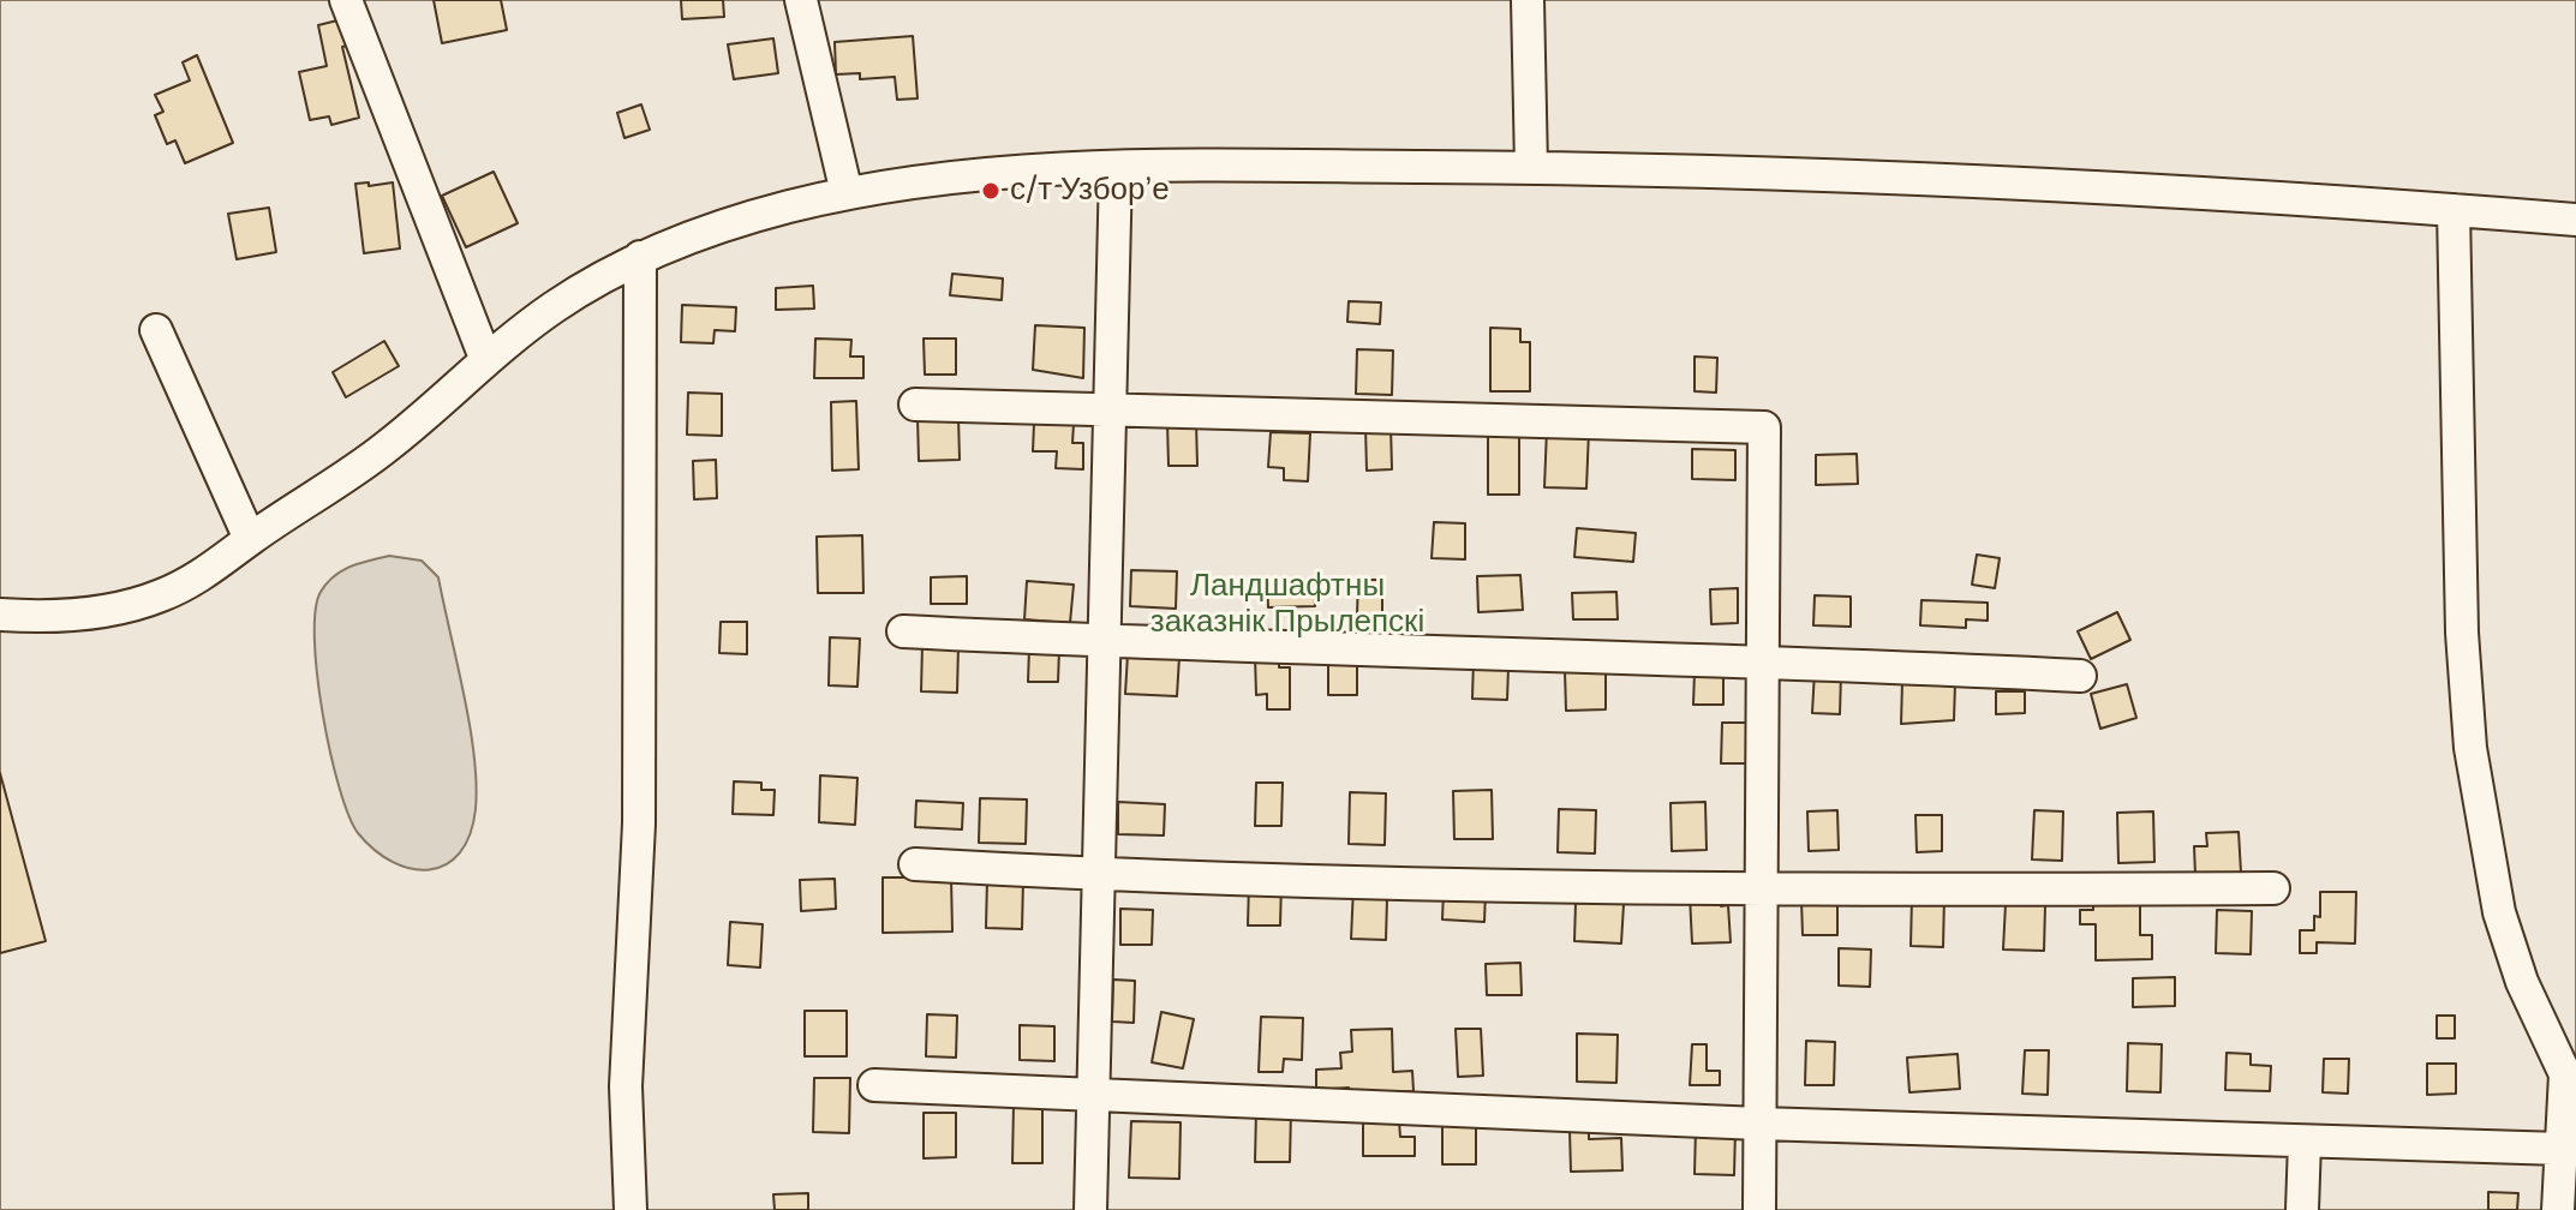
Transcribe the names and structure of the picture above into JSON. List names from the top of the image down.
{
  "parks": ["Ландшафтны заказнік Прылепскі"],
  "places": ["с/т Узборʼе"]
}
